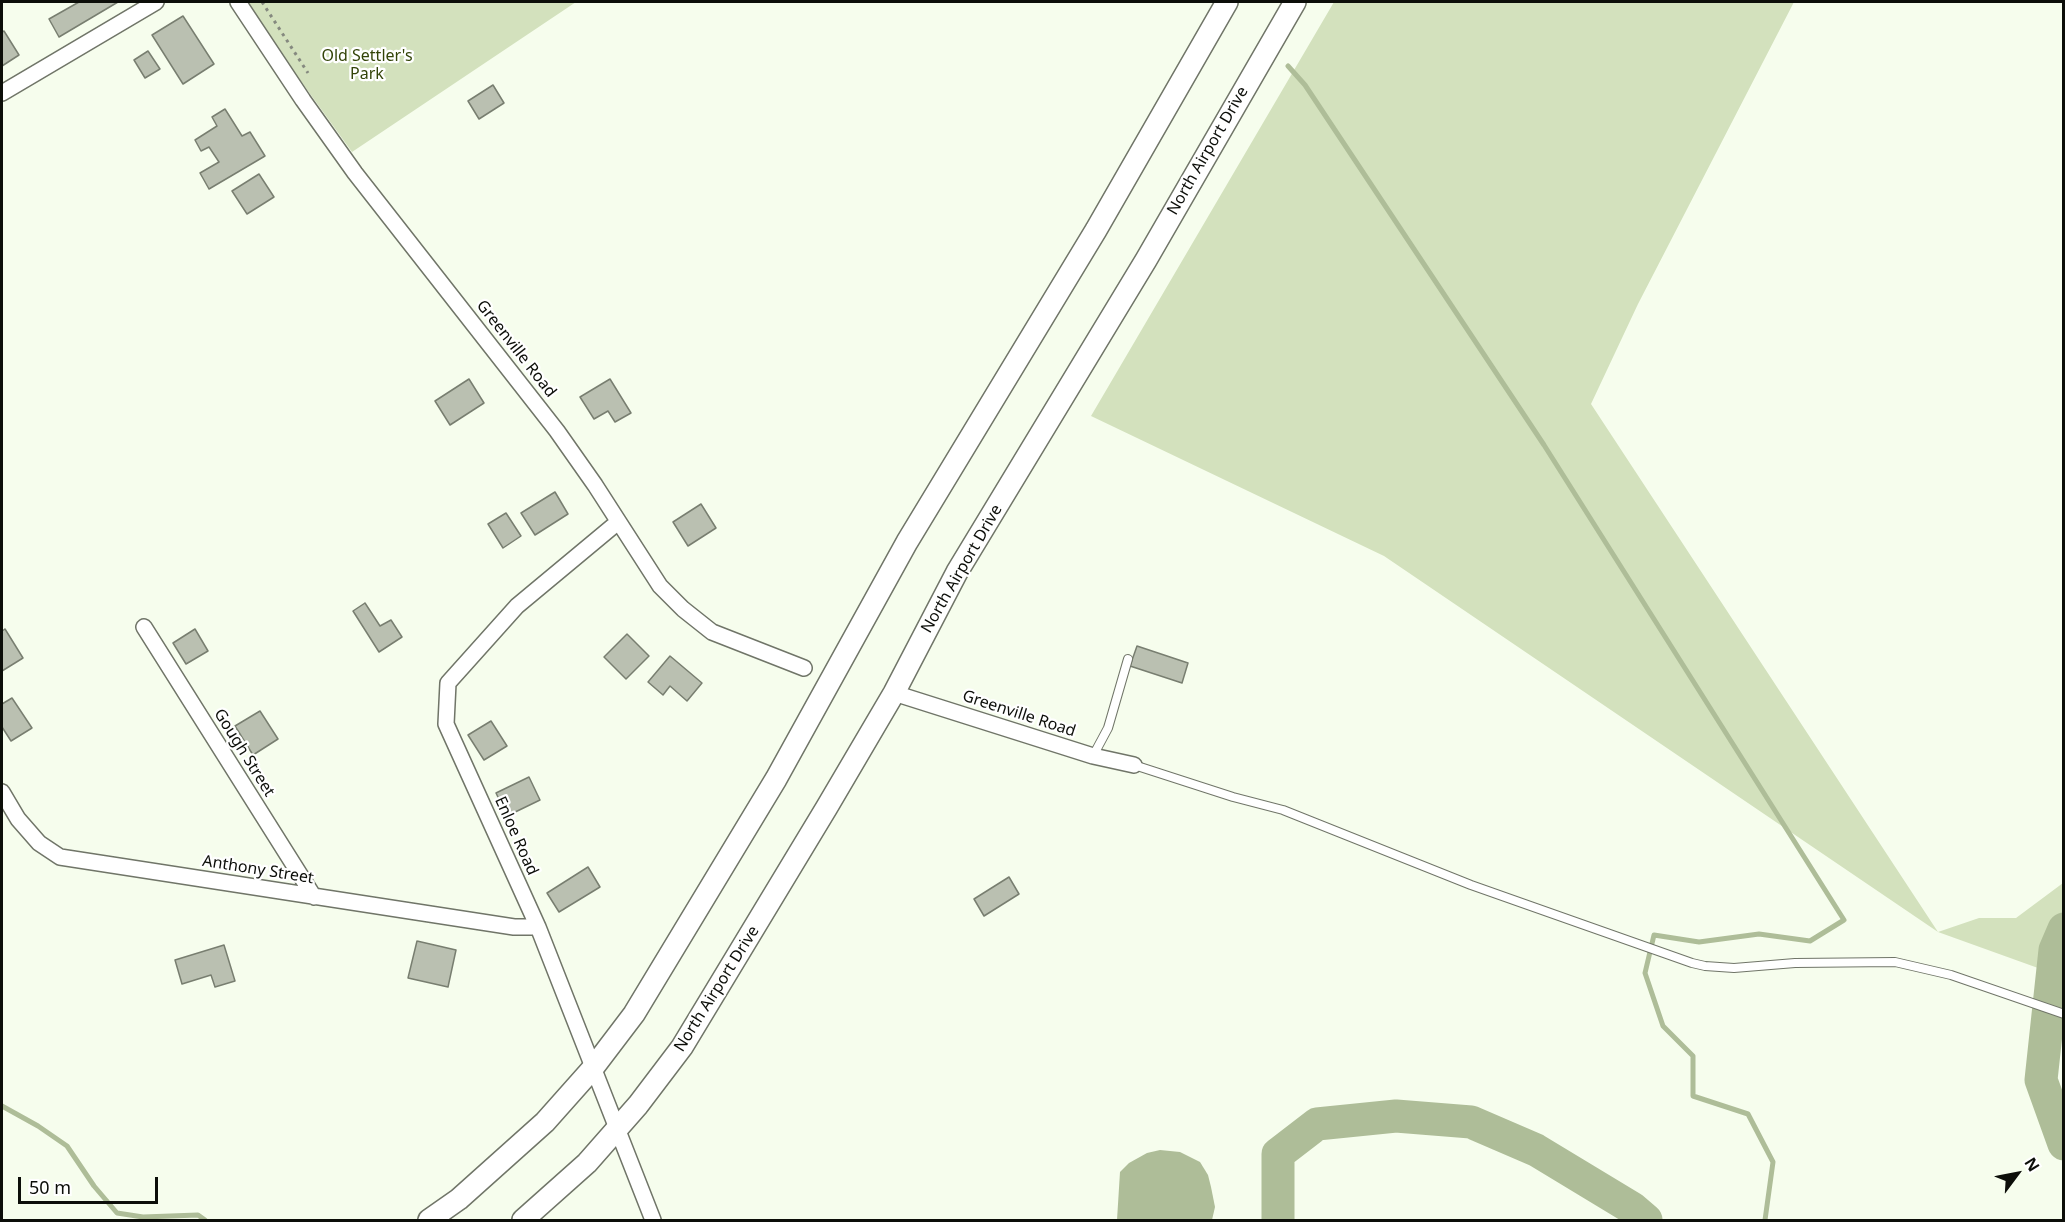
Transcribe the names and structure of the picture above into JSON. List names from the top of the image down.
{
  "streets": {
    "main road": ["North Airport Drive"],
    "street": [
      "Greenville Road",
      "Gough Street",
      "Enloe Road",
      "Anthony Street"
    ]
  },
  "crossings": [
    ["North Airport Drive", "Greenville Road"],
    ["North Airport Drive", "Enloe Road"],
    ["Greenville Road", "Enloe Road"],
    ["Gough Street", "Anthony Street"],
    ["Enloe Road", "Anthony Street"]
  ],
  "parks": ["Old Settler's Park"],
  "scale_bar": "50 m",
  "north": "top right"
}
